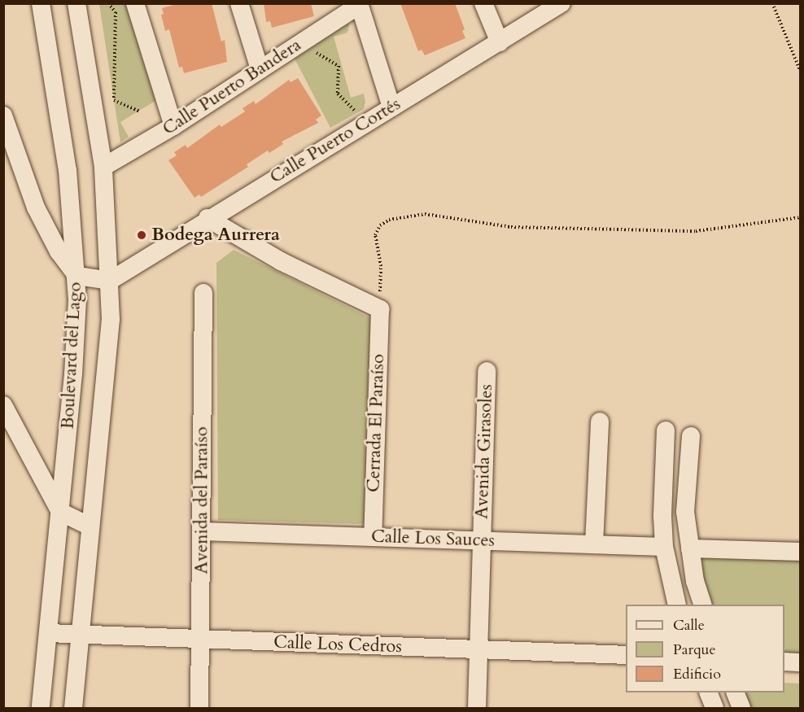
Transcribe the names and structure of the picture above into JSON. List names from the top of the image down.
{
  "streets": {
    "street": [
      "Calle Puerto Bandera",
      "Calle Puerto Cortés",
      "Boulevard del Lago",
      "Cerrada El Paraíso",
      "Avenida Girasoles",
      "Avenida del Paraíso",
      "Calle Los Sauces",
      "Calle Los Cedros"
    ]
  },
  "crossings": [
    ["Calle Puerto Bandera", "Boulevard del Lago"],
    ["Calle Puerto Cortés", "Boulevard del Lago"],
    ["Boulevard del Lago", "Calle Los Cedros"],
    ["Cerrada El Paraíso", "Calle Los Sauces"],
    ["Avenida Girasoles", "Calle Los Sauces"],
    ["Avenida Girasoles", "Calle Los Cedros"],
    ["Avenida del Paraíso", "Calle Los Sauces"],
    ["Avenida del Paraíso", "Calle Los Cedros"]
  ],
  "places": ["Bodega Aurrera"],
  "legend": ["Calle", "Parque", "Edificio"]
}
